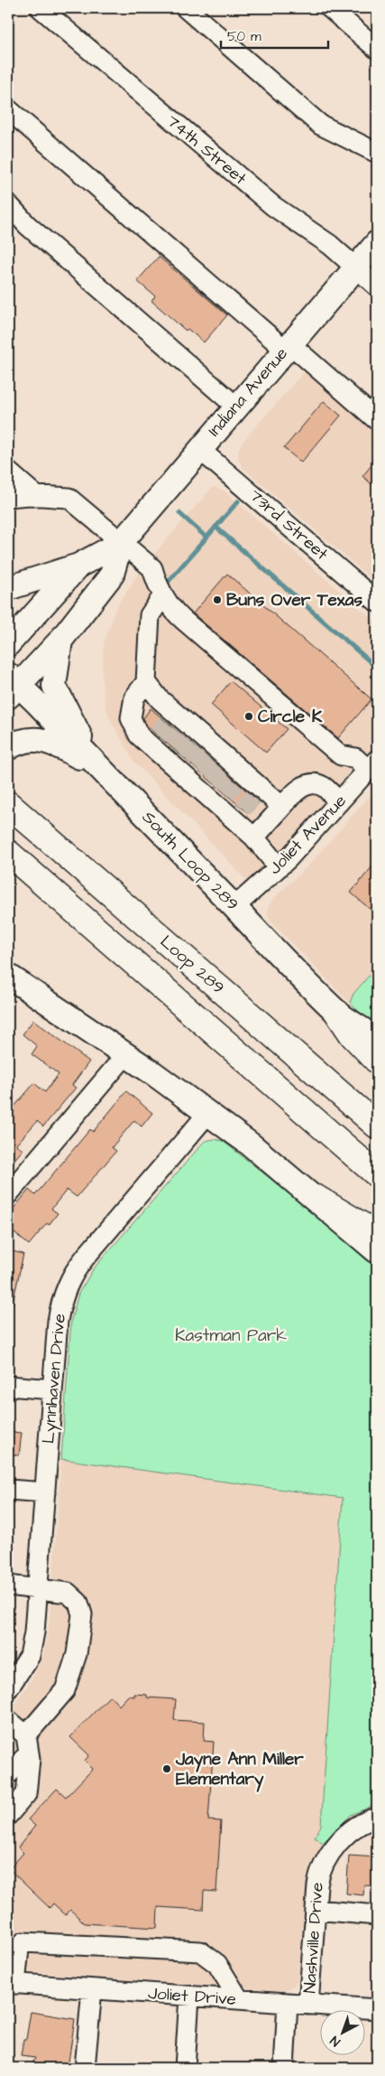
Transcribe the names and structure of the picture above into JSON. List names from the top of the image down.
{
  "streets": {
    "highway": ["Loop 289"],
    "main road": ["Indiana Avenue", "South Loop 289"],
    "street": [
      "74th Street",
      "73rd Street",
      "Joliet Avenue",
      "Lynnhaven Drive",
      "Nashville Drive",
      "Joliet Drive"
    ]
  },
  "crossings": [
    ["74th Street", "Indiana Avenue"],
    ["Indiana Avenue", "73rd Street"],
    ["Indiana Avenue", "South Loop 289"],
    ["Joliet Avenue", "South Loop 289"],
    ["Nashville Drive", "Joliet Drive"]
  ],
  "parks": ["Kastman Park"],
  "places": ["Buns Over Texas", "Circle K", "Jayne Ann Miller Elementary"],
  "scale_bar": "50 m",
  "north": "bottom left"
}
